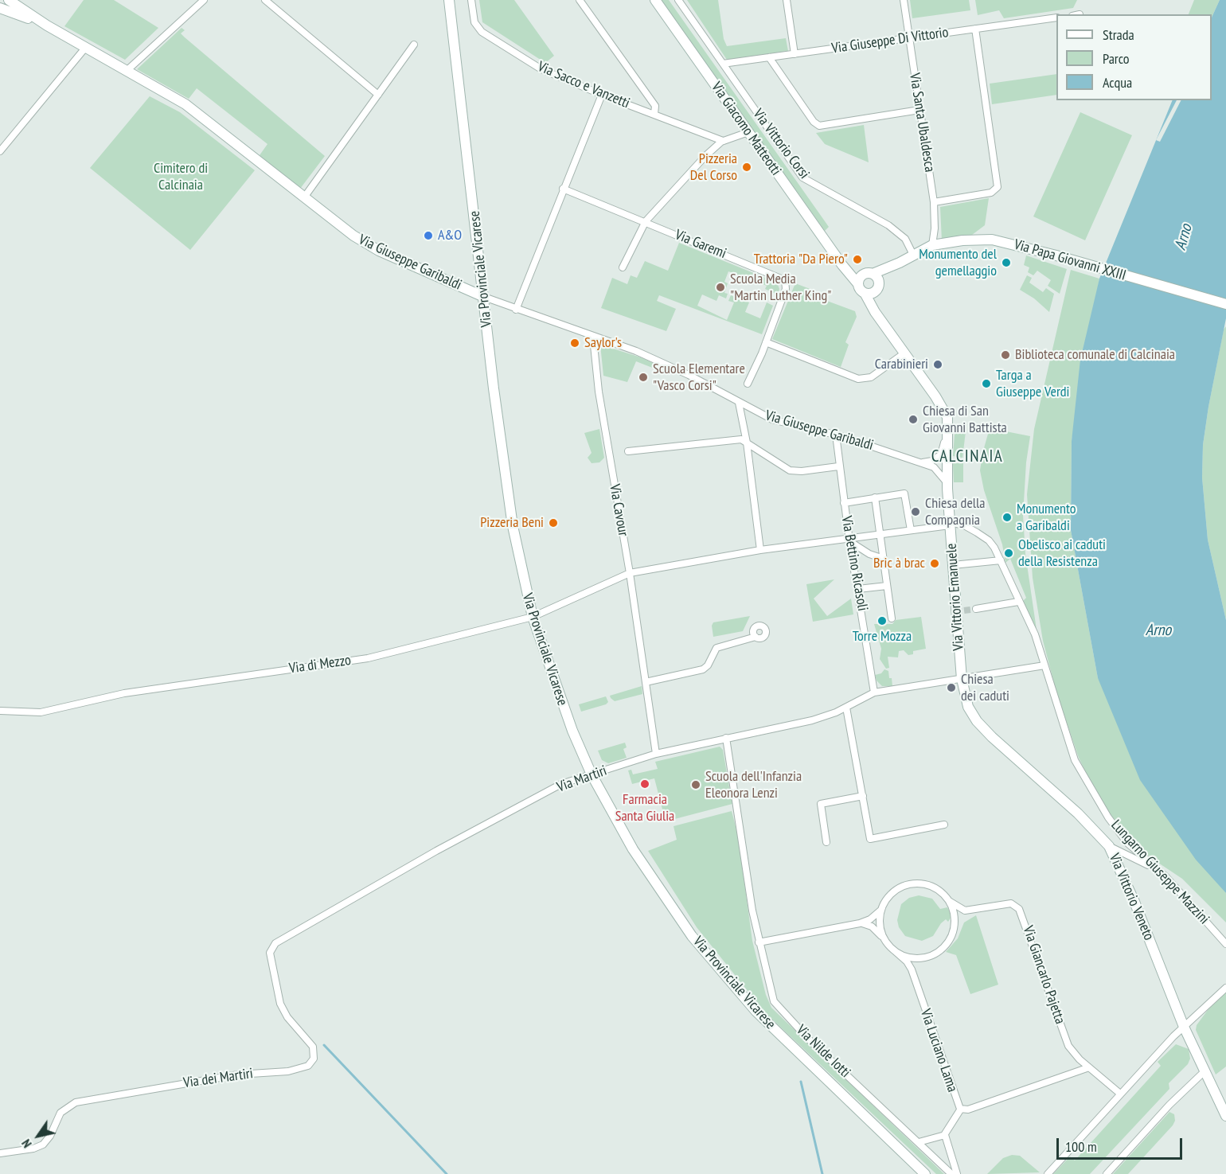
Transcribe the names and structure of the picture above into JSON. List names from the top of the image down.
{
  "streets": {
    "main road": [
      "Via Giacomo Matteotti",
      "Via Papa Giovanni XXIII",
      "Via Giuseppe Garibaldi",
      "Via Provinciale Vicarese",
      "Via Vittorio Emanuele",
      "Via Vittorio Veneto"
    ],
    "street": [
      "Via Giuseppe Di Vittorio",
      "Via Sacco e Vanzetti",
      "Via Santa Ubaldesca",
      "Via Vittorio Corsi",
      "Via Garemi",
      "Via Cavour",
      "Via Bettino Ricasoli",
      "Via di Mezzo",
      "Via Martiri",
      "Lungarno Giuseppe Mazzini",
      "Via Giancarlo Pajetta",
      "Via Luciano Lama",
      "Via Nilde Iotti",
      "Via dei Martiri"
    ]
  },
  "crossings": [
    ["Via Giuseppe Di Vittorio", "Via Santa Ubaldesca"],
    ["Via Giuseppe Di Vittorio", "Via Vittorio Corsi"],
    ["Via Santa Ubaldesca", "Via Papa Giovanni XXIII"],
    ["Via Vittorio Corsi", "Via Papa Giovanni XXIII"],
    ["Via Giuseppe Garibaldi", "Via Provinciale Vicarese"],
    ["Via Giuseppe Garibaldi", "Via Cavour"],
    ["Via Giuseppe Garibaldi", "Via Bettino Ricasoli"],
    ["Via Giuseppe Garibaldi", "Via Vittorio Emanuele"],
    ["Via Provinciale Vicarese", "Via di Mezzo"],
    ["Via Provinciale Vicarese", "Via Martiri"],
    ["Via Cavour", "Via di Mezzo"],
    ["Via Cavour", "Via Martiri"],
    ["Via Bettino Ricasoli", "Via di Mezzo"],
    ["Via Bettino Ricasoli", "Via Martiri"],
    ["Via Vittorio Emanuele", "Via di Mezzo"],
    ["Via Vittorio Emanuele", "Via Martiri"],
    ["Via Vittorio Emanuele", "Lungarno Giuseppe Mazzini"],
    ["Via Vittorio Emanuele", "Via Vittorio Veneto"],
    ["Via di Mezzo", "Lungarno Giuseppe Mazzini"],
    ["Via Martiri", "Lungarno Giuseppe Mazzini"],
    ["Via Martiri", "Via Nilde Iotti"],
    ["Via Martiri", "Via dei Martiri"],
    ["Via Giancarlo Pajetta", "Via Luciano Lama"]
  ],
  "districts": ["CALCINAIA"],
  "water": ["Arno"],
  "parks": ["Cimitero di Calcinaia"],
  "places": [
    "Pizzeria Del Corso",
    "A&O",
    "Trattoria \"Da Piero\"",
    "Monumento del gemellaggio",
    "Scuola Media \"Martin Luther King\"",
    "Saylor's",
    "Biblioteca comunale di Calcinaia",
    "Carabinieri",
    "Scuola Elementare \"Vasco Corsi\"",
    "Targa a Giuseppe Verdi",
    "Chiesa di San Giovanni Battista",
    "Chiesa della Compagnia",
    "Monumento a Garibaldi",
    "Pizzeria Beni",
    "Obelisco ai caduti della Resistenza",
    "Bric à brac",
    "Torre Mozza",
    "Chiesa dei caduti",
    "Farmacia Santa Giulia",
    "Scuola dell'Infanzia Eleonora Lenzi"
  ],
  "legend": ["Strada", "Parco", "Acqua"],
  "scale_bar": "100 m",
  "north": "bottom left"
}
